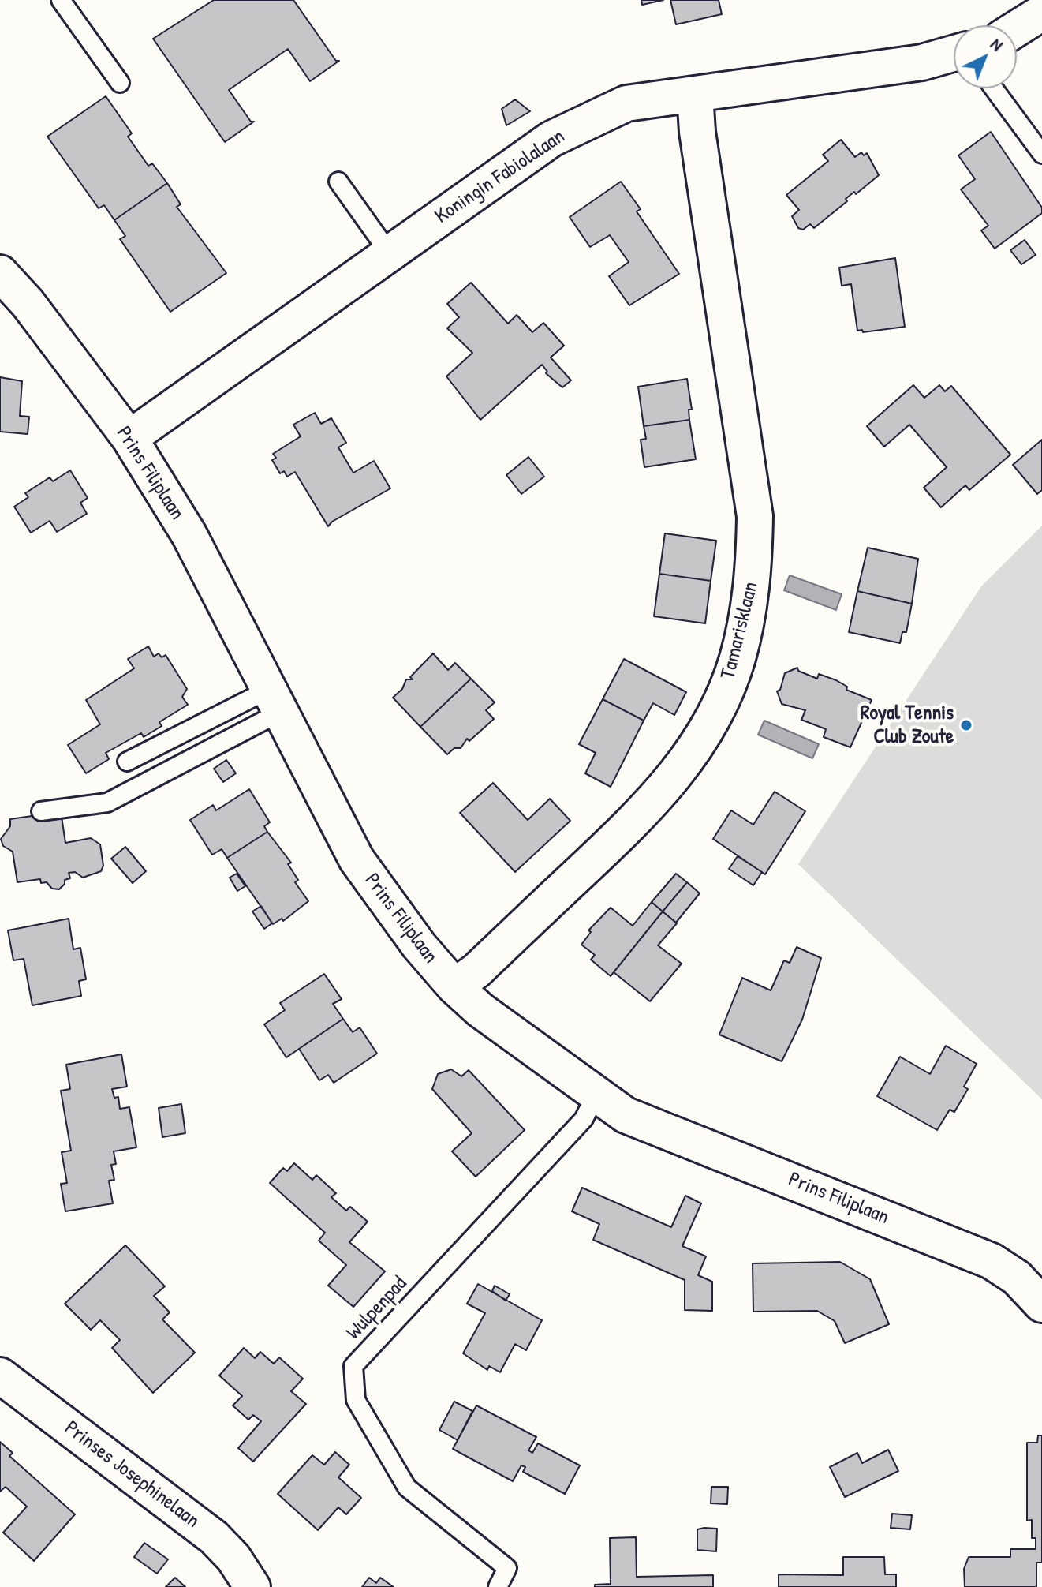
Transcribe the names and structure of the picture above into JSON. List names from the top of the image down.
{
  "streets": {
    "street": [
      "Koningin Fabiolalaan",
      "Prins Filiplaan",
      "Tamarisklaan",
      "Prinses Josephinelaan"
    ],
    "lane": ["Wulpenpad"]
  },
  "crossings": [
    ["Koningin Fabiolalaan", "Prins Filiplaan"],
    ["Koningin Fabiolalaan", "Tamarisklaan"],
    ["Prins Filiplaan", "Tamarisklaan"],
    ["Prins Filiplaan", "Wulpenpad"]
  ],
  "places": ["Royal Tennis Club Zoute"],
  "north": "top right"
}
